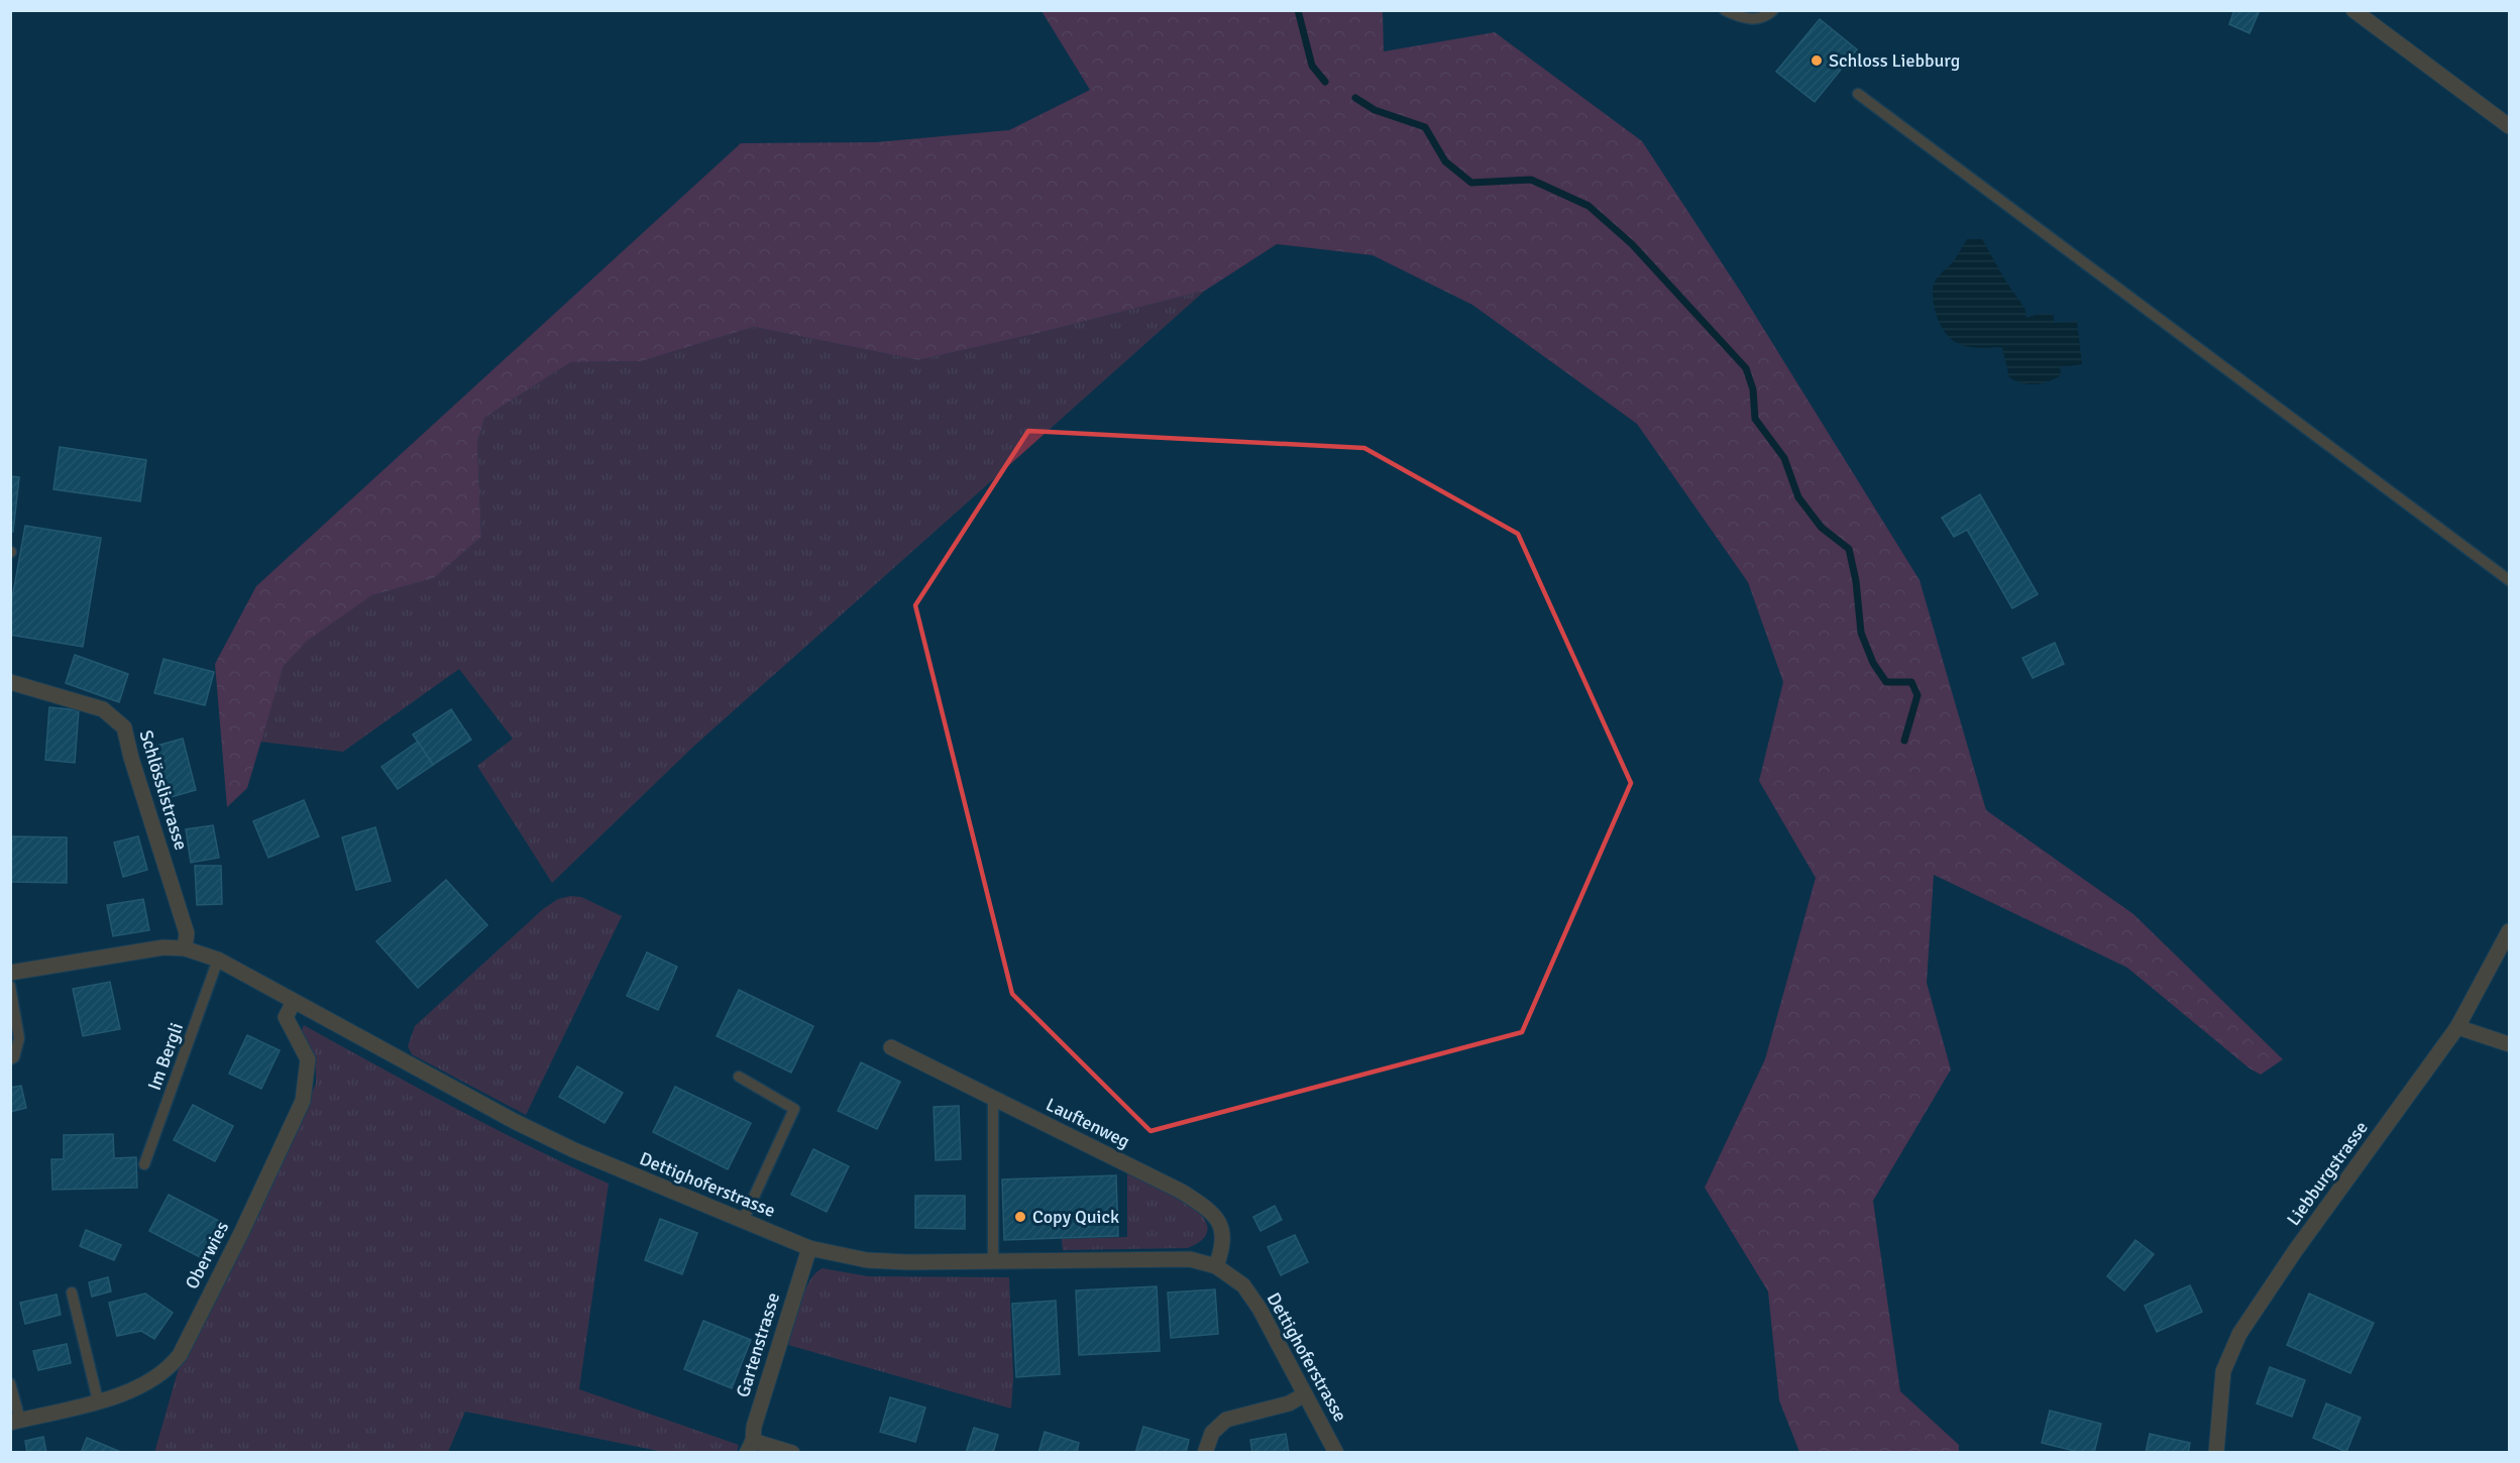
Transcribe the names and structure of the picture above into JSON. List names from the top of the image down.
{
  "streets": {
    "street": [
      "Schlösslistrasse",
      "Lauftenweg",
      "Liebburgstrasse",
      "Dettighoferstrasse",
      "Oberwies",
      "Gartenstrasse"
    ],
    "lane": ["Im Bergli"]
  },
  "crossings": [
    ["Schlösslistrasse", "Dettighoferstrasse"],
    ["Im Bergli", "Dettighoferstrasse"],
    ["Lauftenweg", "Dettighoferstrasse"],
    ["Dettighoferstrasse", "Oberwies"],
    ["Dettighoferstrasse", "Gartenstrasse"]
  ],
  "places": ["Schloss Liebburg", "Copy Quick"]
}
